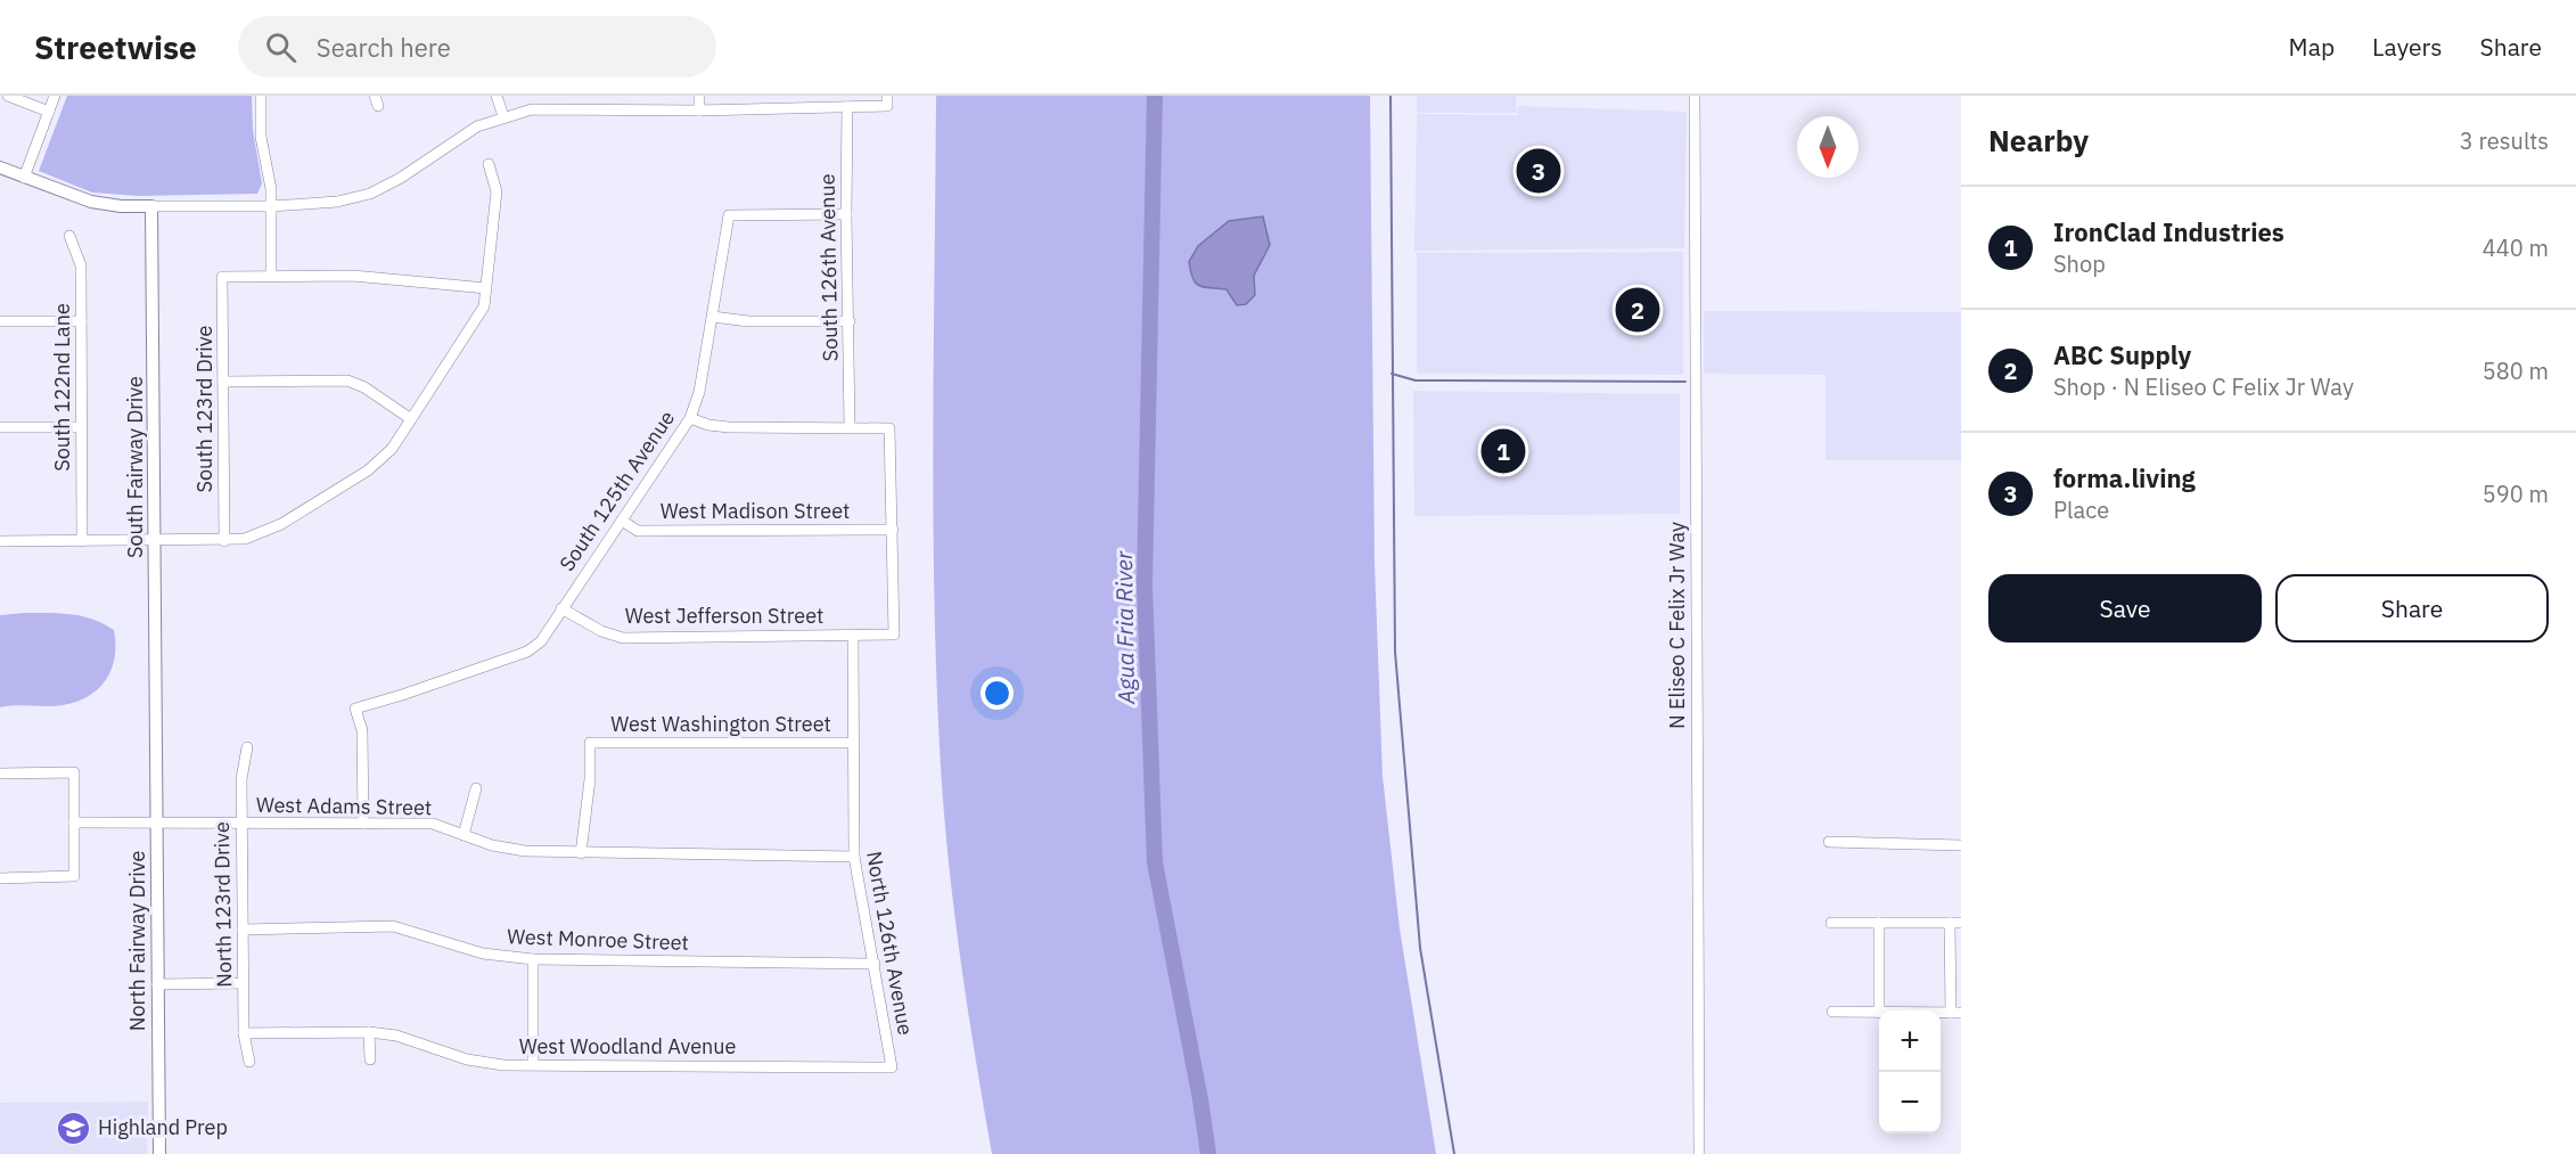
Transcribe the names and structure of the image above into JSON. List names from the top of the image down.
{
  "streets": {
    "street": [
      "South 126th Avenue",
      "South 122nd Lane",
      "South 123rd Drive",
      "South Fairway Drive",
      "South 125th Avenue",
      "West Madison Street",
      "West Jefferson Street",
      "N Eliseo C Felix Jr Way",
      "West Washington Street",
      "West Adams Street",
      "North 123rd Drive",
      "West Monroe Street",
      "North Fairway Drive",
      "North 126th Avenue",
      "West Woodland Avenue"
    ]
  },
  "crossings": [
    ["South 126th Avenue", "South 125th Avenue"],
    ["South Fairway Drive", "North Fairway Drive"],
    ["South 125th Avenue", "West Madison Street"],
    ["South 125th Avenue", "West Jefferson Street"],
    ["South 125th Avenue", "West Adams Street"],
    ["West Madison Street", "West Jefferson Street"],
    ["West Washington Street", "West Adams Street"],
    ["West Washington Street", "North 126th Avenue"],
    ["West Adams Street", "North 123rd Drive"],
    ["West Adams Street", "North Fairway Drive"],
    ["West Adams Street", "North 126th Avenue"],
    ["North 123rd Drive", "West Monroe Street"],
    ["North 123rd Drive", "West Woodland Avenue"],
    ["West Monroe Street", "North 126th Avenue"],
    ["North 126th Avenue", "West Woodland Avenue"]
  ],
  "water": ["Agua Fria River"],
  "places": {
    "school or university": ["Highland Prep"]
  },
  "north": "bottom",
  "page": {
    "header": "Streetwise",
    "search": "Search here",
    "nav": ["Map", "Layers", "Share"],
    "heading": ["Nearby", "3 results"],
    "pins": ["3", "2", "1"],
    "list": [
      {
        "mark": "1",
        "name": "IronClad Industries",
        "note": "Shop",
        "value": "440 m"
      },
      {
        "mark": "2",
        "name": "ABC Supply",
        "note": "Shop · N Eliseo C Felix Jr Way",
        "value": "580 m"
      },
      {
        "mark": "3",
        "name": "forma.living",
        "note": "Place",
        "value": "590 m"
      }
    ],
    "buttons": ["Save", "Share"],
    "map_buttons": ["+", "−"]
  }
}
